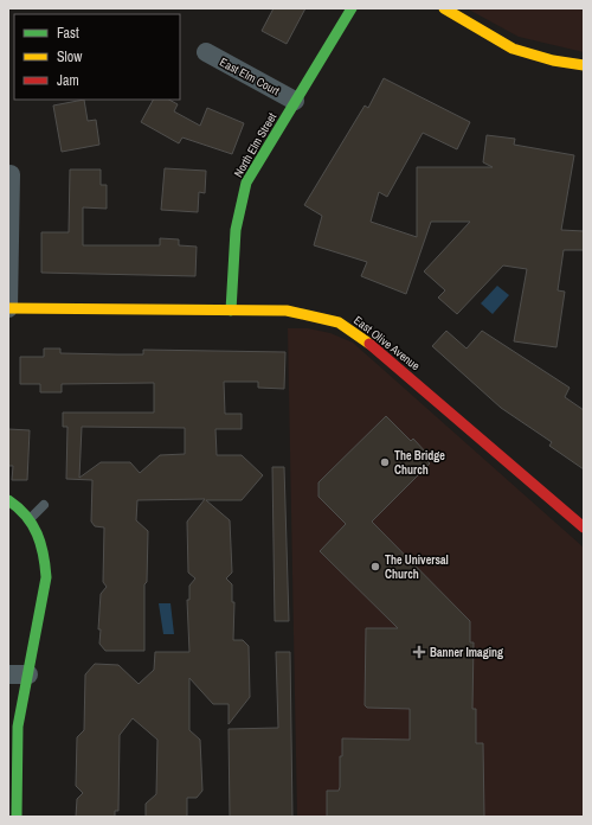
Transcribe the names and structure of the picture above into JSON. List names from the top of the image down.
{
  "streets": {
    "street": ["East Elm Court", "North Elm Street", "East Olive Avenue"]
  },
  "crossings": [
    ["East Elm Court", "North Elm Street"],
    ["North Elm Street", "East Olive Avenue"]
  ],
  "places": {
    "other": ["The Bridge Church", "The Universal Church"],
    "health": ["Banner Imaging"]
  },
  "legend": ["Fast", "Slow", "Jam"]
}
